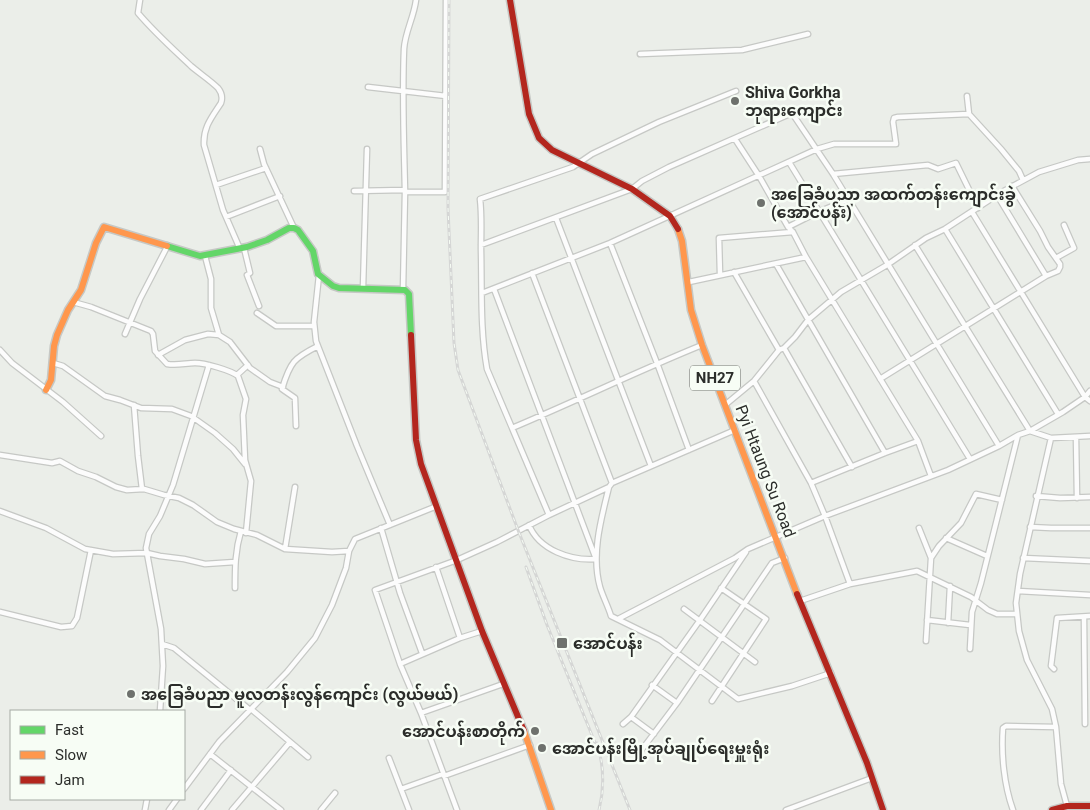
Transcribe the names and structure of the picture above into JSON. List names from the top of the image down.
{
  "streets": {
    "main road": ["NH27", "Pyi Htaung Su Road"]
  },
  "places": {
    "other": [
      "Shiva Gorkha ဘုရားကျောင်း",
      "အခြေခံပညာ အထက်တန်းကျောင်းခွဲ (အောင်ပန်း)",
      "အခြေခံပညာ မူလတန်းလွန်ကျောင်း (လွယ်မယ်)",
      "အောင်ပန်းစာတိုက်",
      "အောင်ပန်းမြို့အုပ်ချုပ်ရေးမှူးရုံး"
    ],
    "transit": ["အောင်ပန်း"]
  },
  "legend": ["Fast", "Slow", "Jam"]
}
